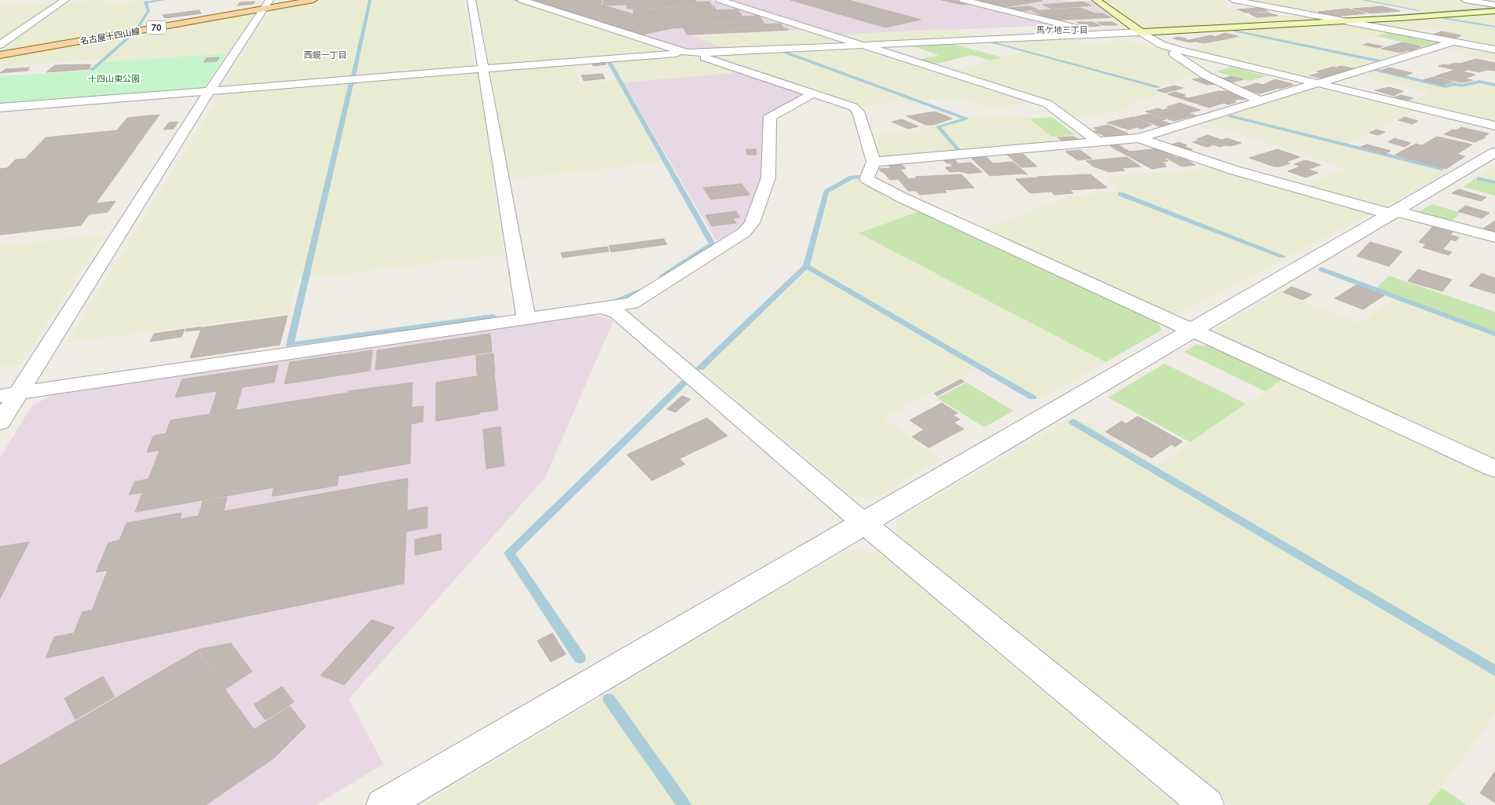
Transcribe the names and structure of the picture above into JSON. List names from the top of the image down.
{
  "streets": {
    "main road": ["70", "名古屋十四山線"]
  },
  "districts": ["馬ケ地三丁目", "西蜆一丁目"],
  "parks": ["十四山東公園"]
}
